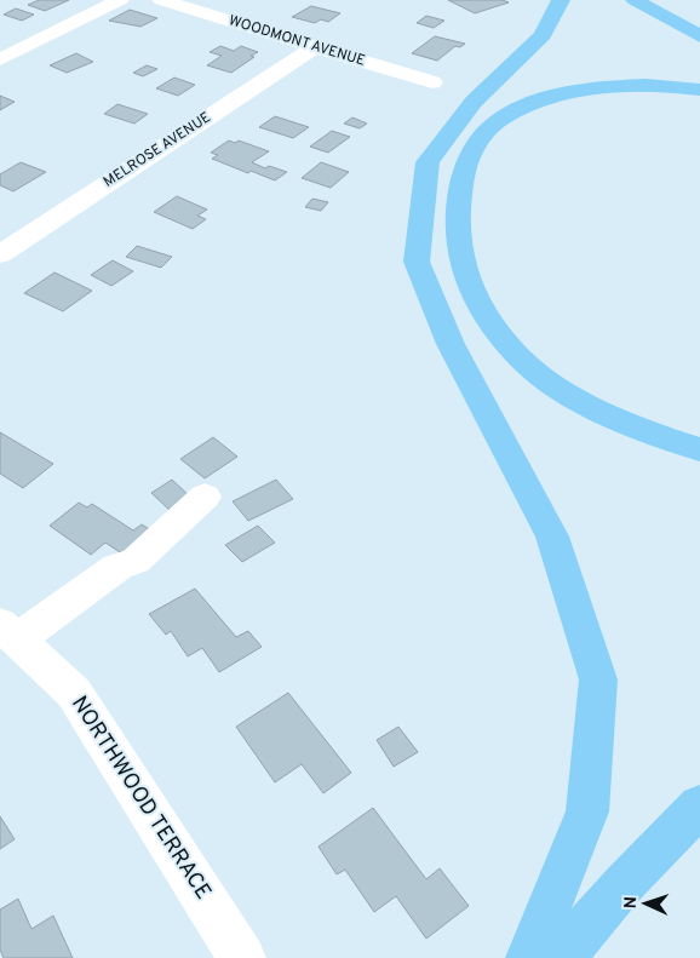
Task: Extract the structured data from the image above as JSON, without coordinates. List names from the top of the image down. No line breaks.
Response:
{"streets":{"street":["WOODMONT AVENUE","MELROSE AVENUE","NORTHWOOD TERRACE"]},"crossings":[["WOODMONT AVENUE","MELROSE AVENUE"]],"north":"left"}
